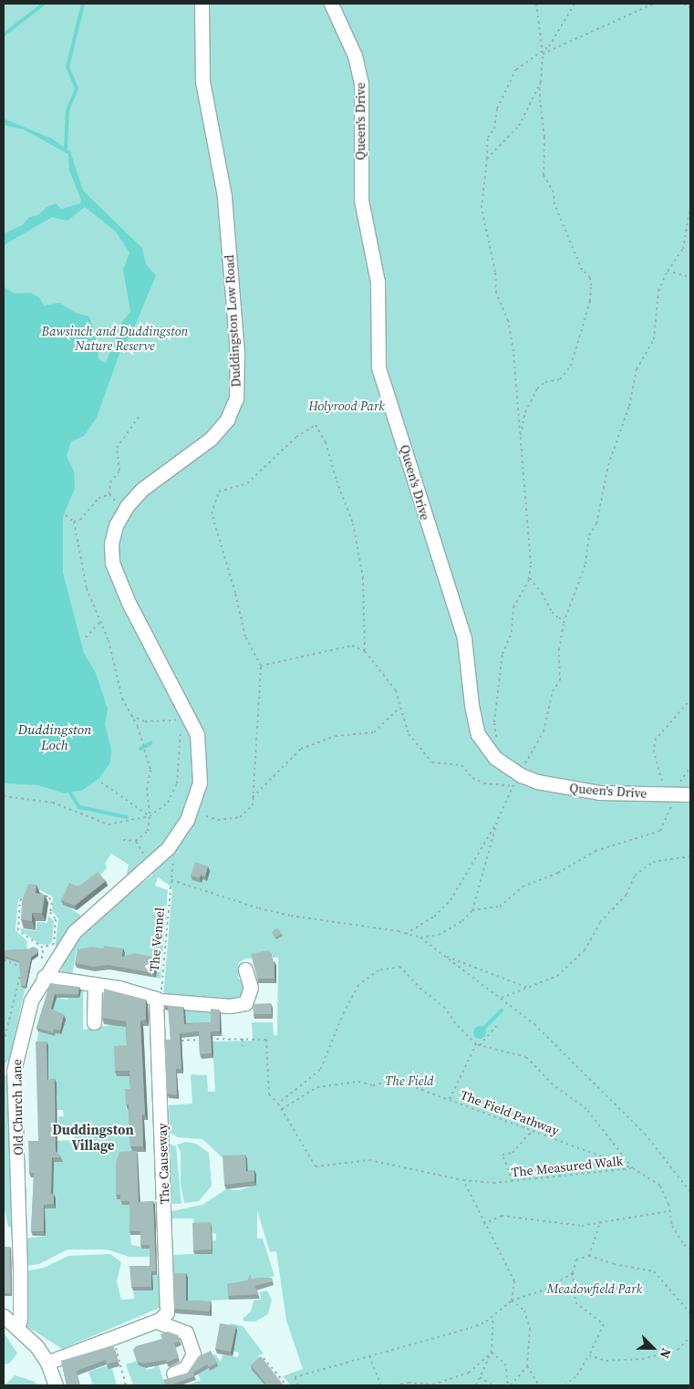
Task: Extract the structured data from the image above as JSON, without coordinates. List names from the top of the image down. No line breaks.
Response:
{"streets":{"street":["Queen's Drive","Duddingston Low Road","Old Church Lane","The Causeway"],"path":["The Vennel","The Field Pathway","The Measured Walk"]},"crossings":[["Duddingston Low Road","Old Church Lane"],["The Vennel","The Causeway"],["The Field Pathway","The Measured Walk"],["The Causeway","The Measured Walk"]],"districts":["Duddingston Village"],"water":["Duddingston Loch"],"parks":["Bawsinch and Duddingston Nature Reserve","Holyrood Park","The Field","Meadowfield Park"],"north":"bottom right"}
